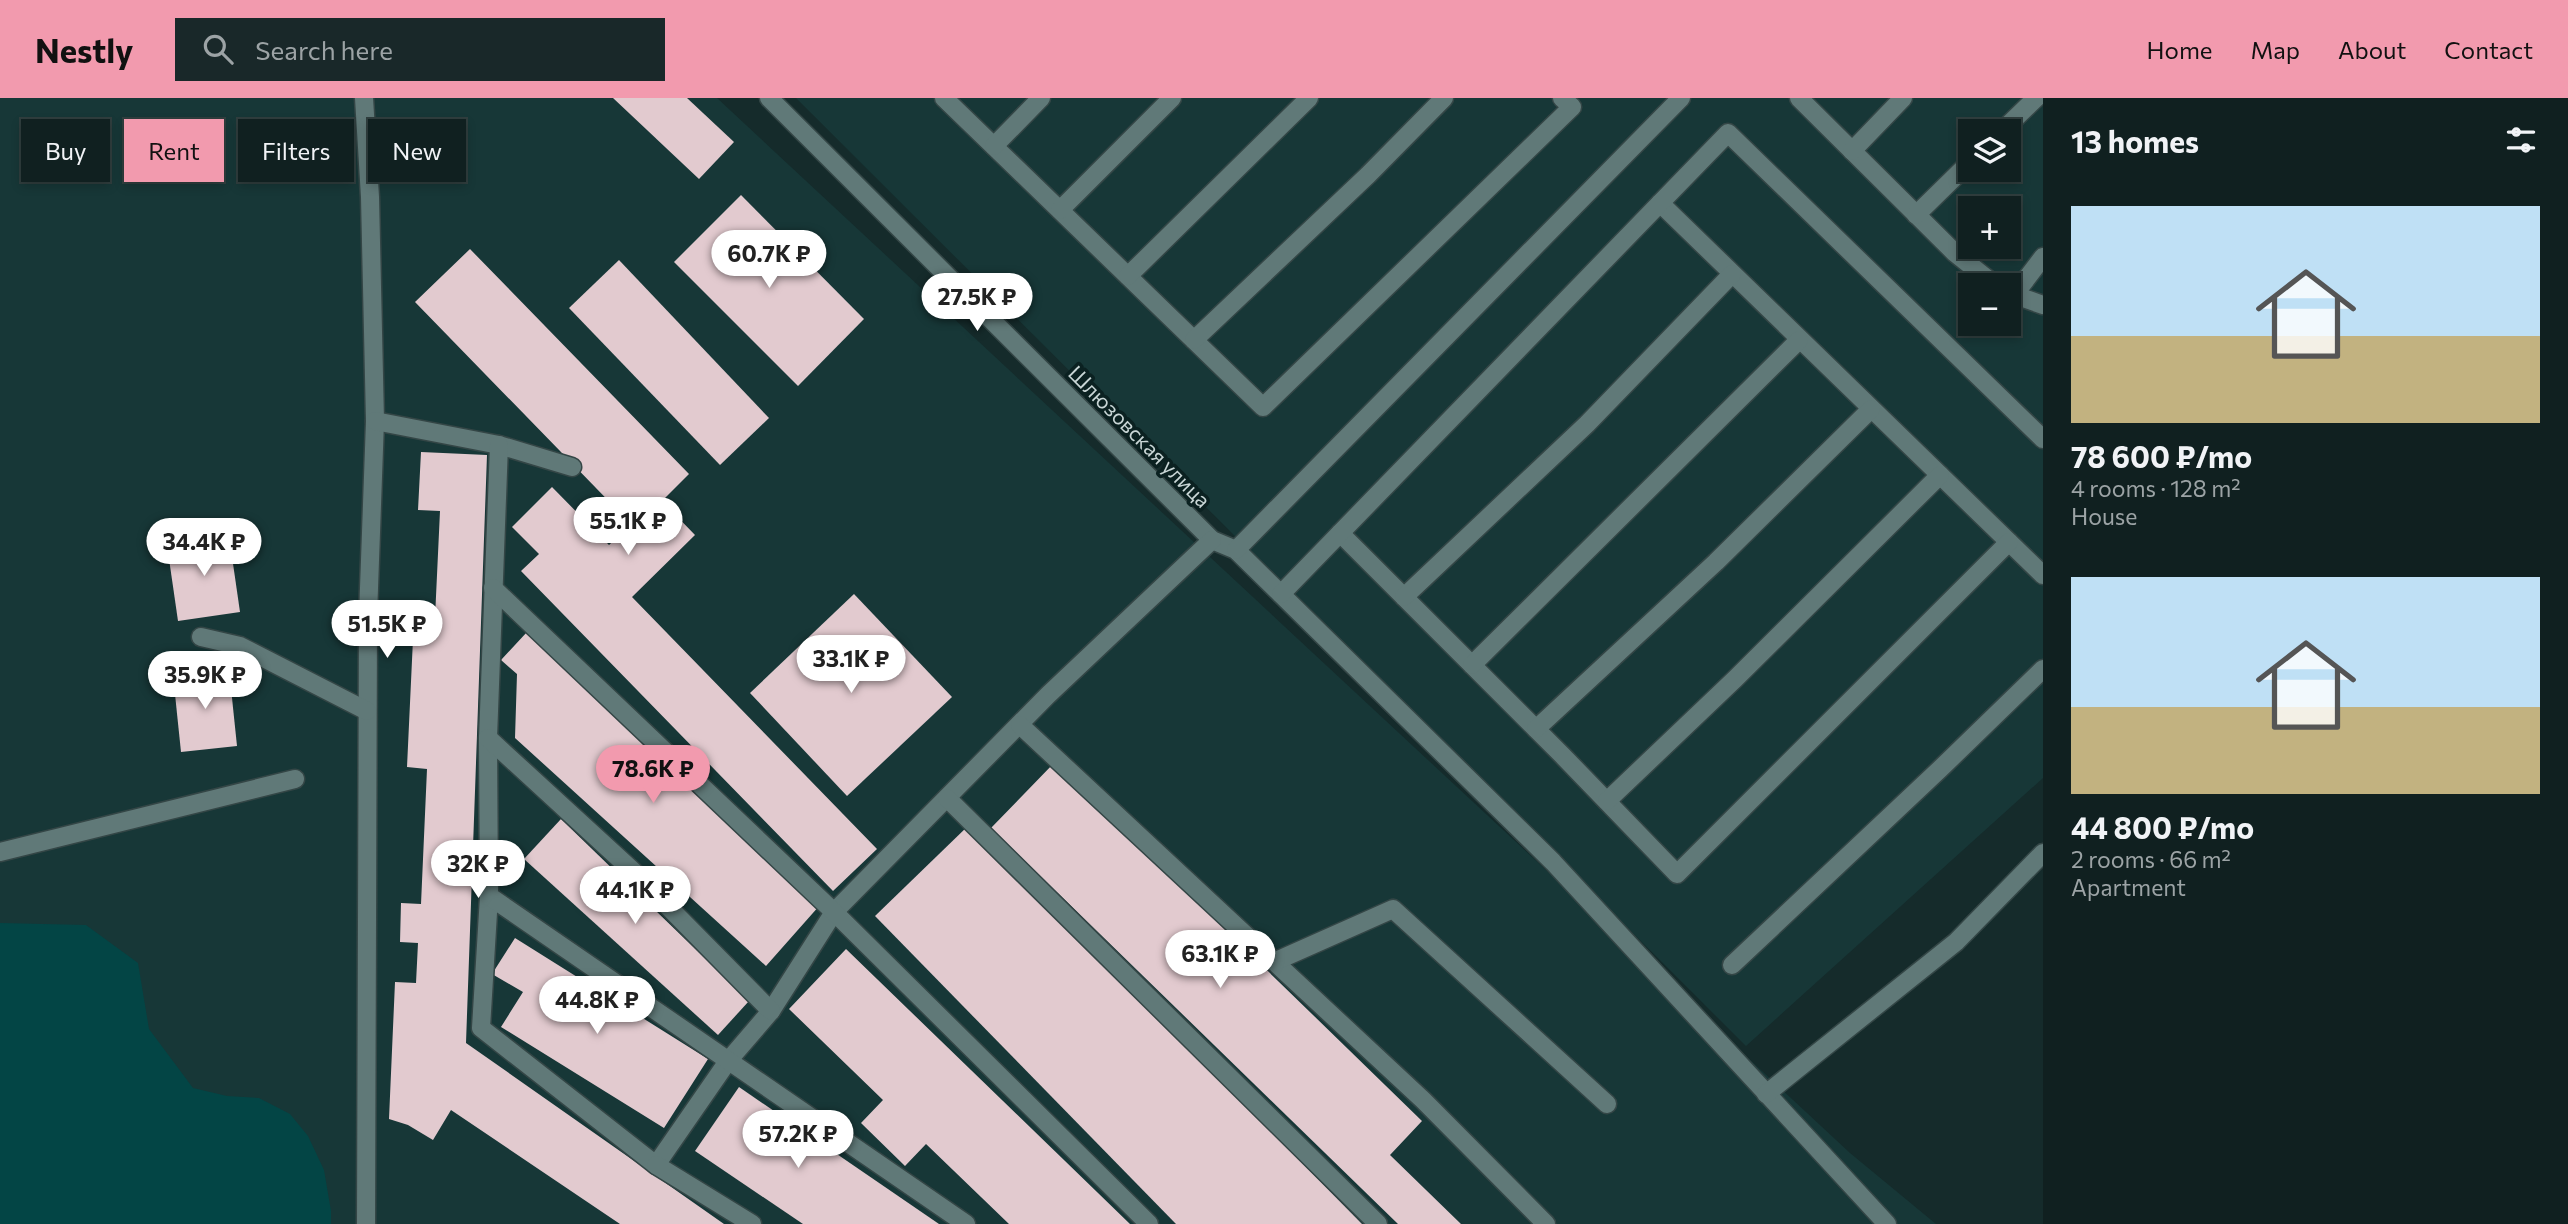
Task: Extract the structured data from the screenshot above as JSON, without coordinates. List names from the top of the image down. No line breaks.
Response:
{"streets":{"street":["Шлюзовская улица"]},"page":{"header":"Nestly","search":"Search here","nav":["Home","Map","About","Contact"],"heading":"13 homes","map_buttons":["+","−"],"chip":["Buy","Rent","Filters","New"],"list":[{"name":"78 600 ₽/mo","note":"4 rooms · 128 m² · House"},{"name":"44 800 ₽/mo","note":"2 rooms · 66 m² · Apartment"}],"price":["60.7K ₽","27.5K ₽","55.1K ₽","34.4K ₽","51.5K ₽","33.1K ₽","35.9K ₽","78.6K ₽","32K ₽","44.1K ₽","63.1K ₽","44.8K ₽","57.2K ₽"]}}
